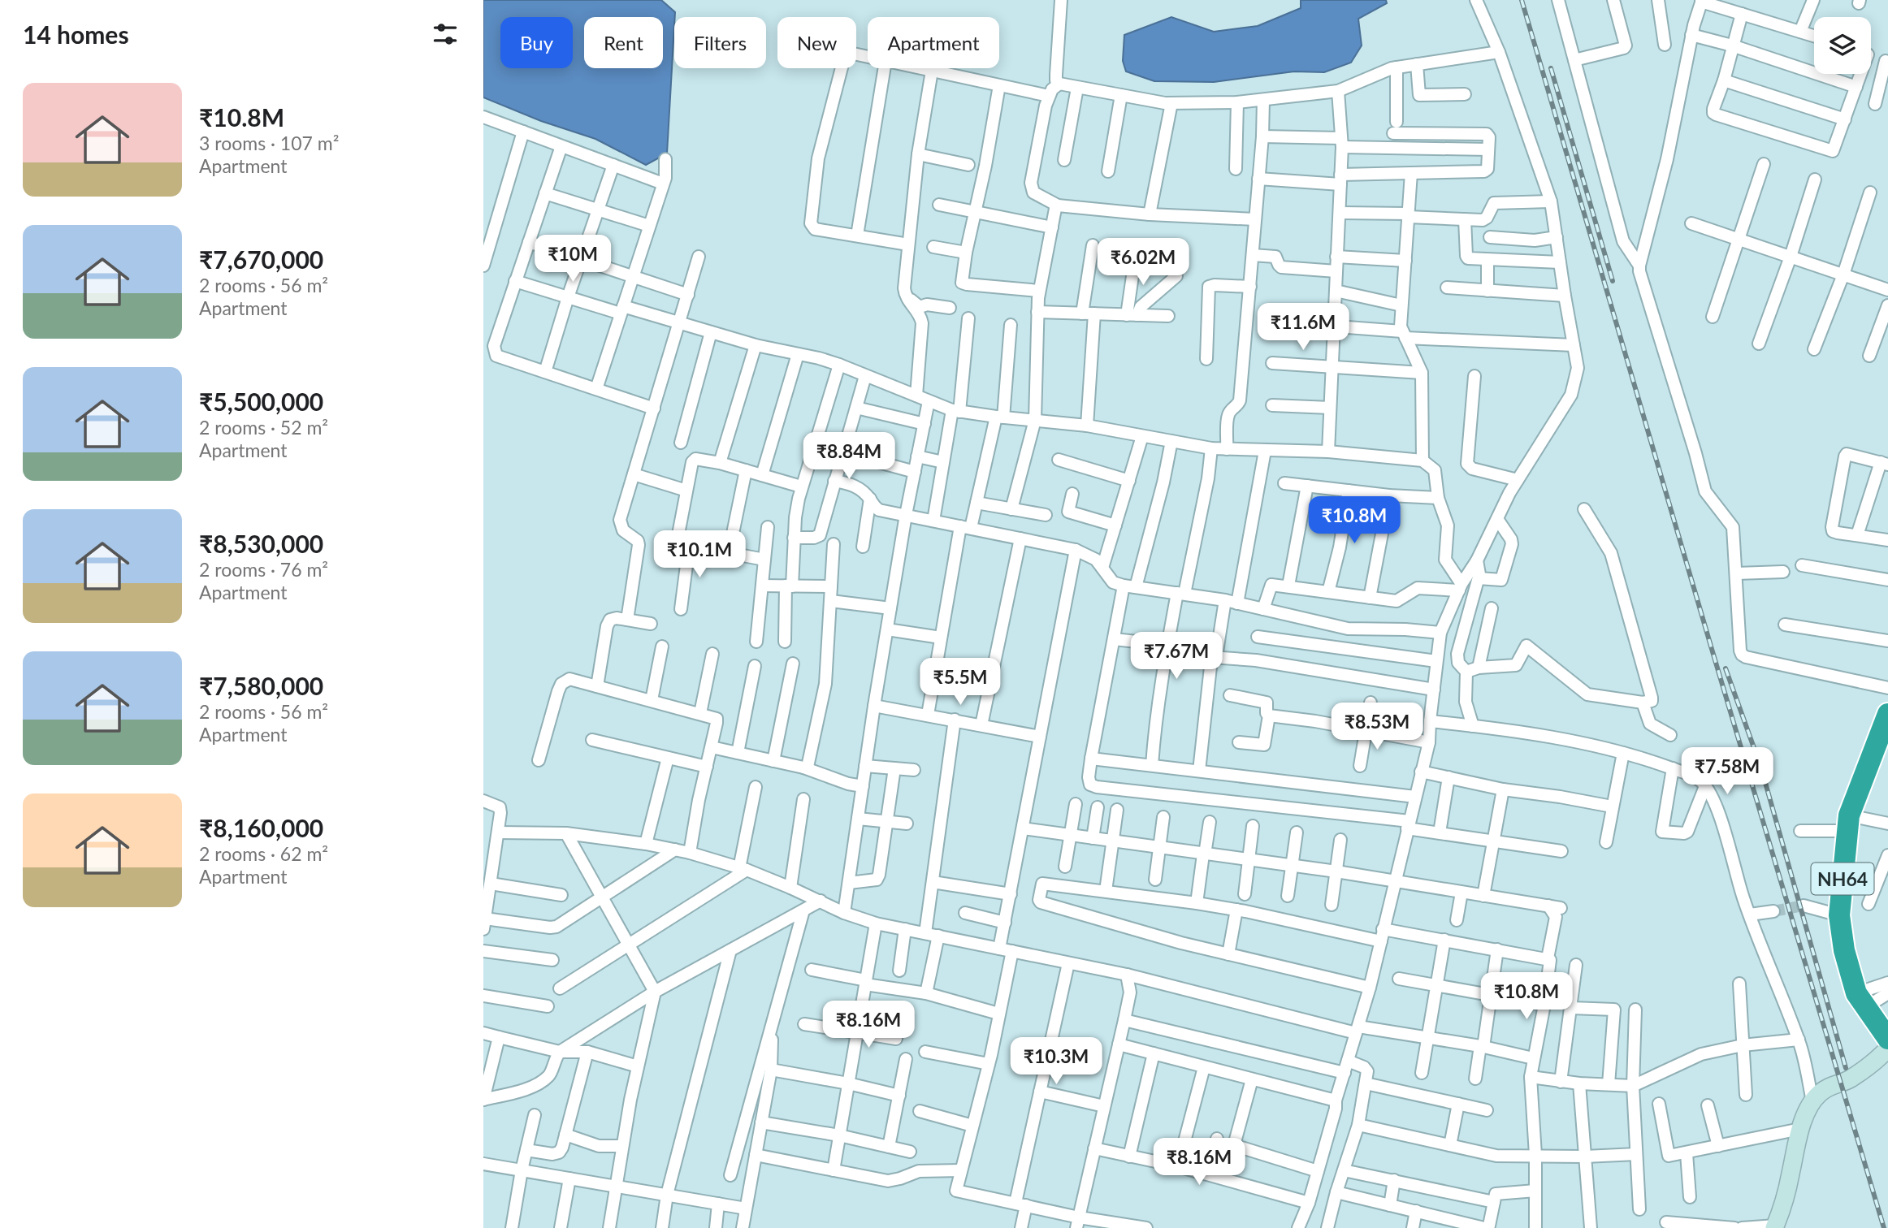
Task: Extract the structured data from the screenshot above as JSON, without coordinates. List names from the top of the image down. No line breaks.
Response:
{"streets":{"highway":["NH64"]},"page":{"heading":"14 homes","chip":["Buy","Rent","Filters","New","Apartment"],"list":[{"name":"₹10.8M","note":"3 rooms · 107 m² · Apartment"},{"name":"₹7,670,000","note":"2 rooms · 56 m² · Apartment"},{"name":"₹5,500,000","note":"2 rooms · 52 m² · Apartment"},{"name":"₹8,530,000","note":"2 rooms · 76 m² · Apartment"},{"name":"₹7,580,000","note":"2 rooms · 56 m² · Apartment"},{"name":"₹8,160,000","note":"2 rooms · 62 m² · Apartment"}],"price":["₹10M","₹6.02M","₹11.6M","₹8.84M","₹10.8M","₹10.1M","₹7.67M","₹5.5M","₹8.53M","₹7.58M","₹10.8M","₹8.16M","₹10.3M","₹8.16M"]}}
